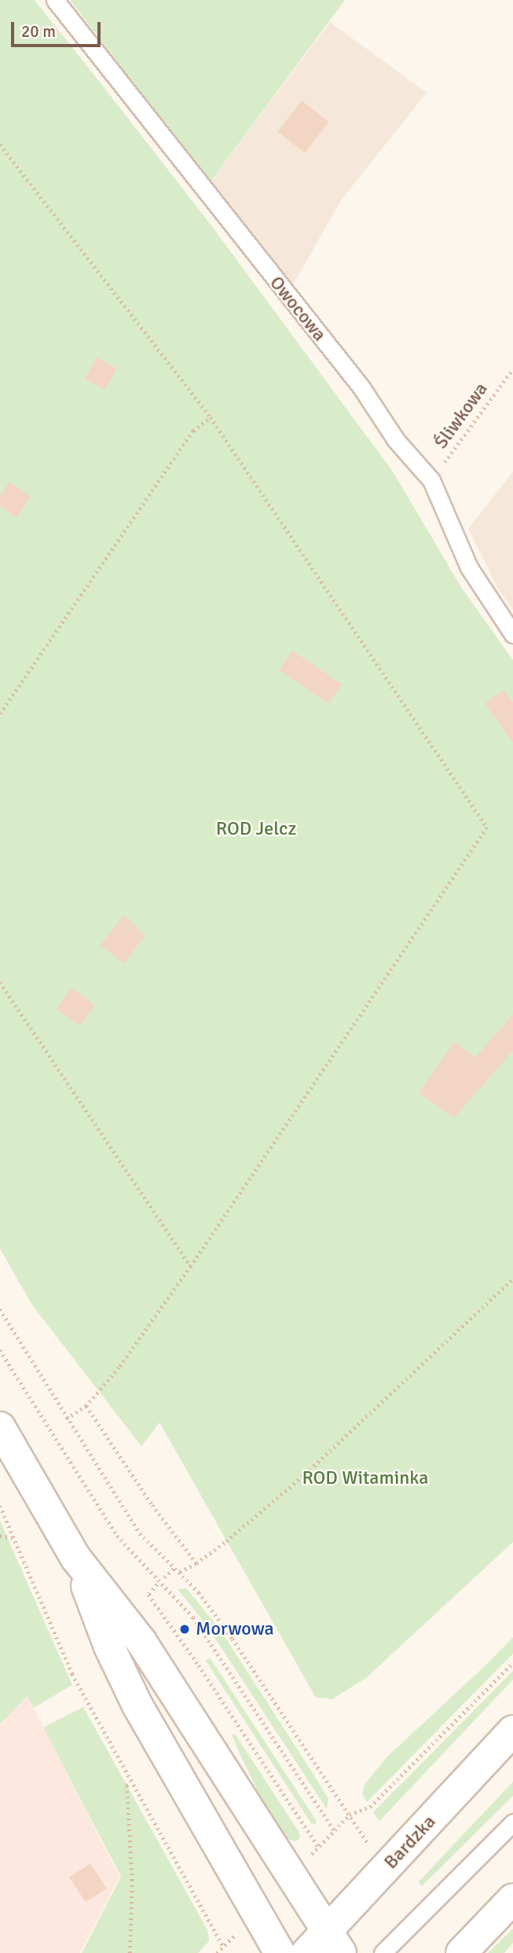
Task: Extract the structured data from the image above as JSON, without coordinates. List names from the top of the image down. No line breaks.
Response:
{"streets":{"street":["Bardzka"],"lane":["Owocowa"],"path":["Śliwkowa"]},"crossings":[["Owocowa","Śliwkowa"]],"parks":["ROD Jelcz","ROD Witaminka"],"places":["Morwowa"],"scale_bar":"20 m"}
